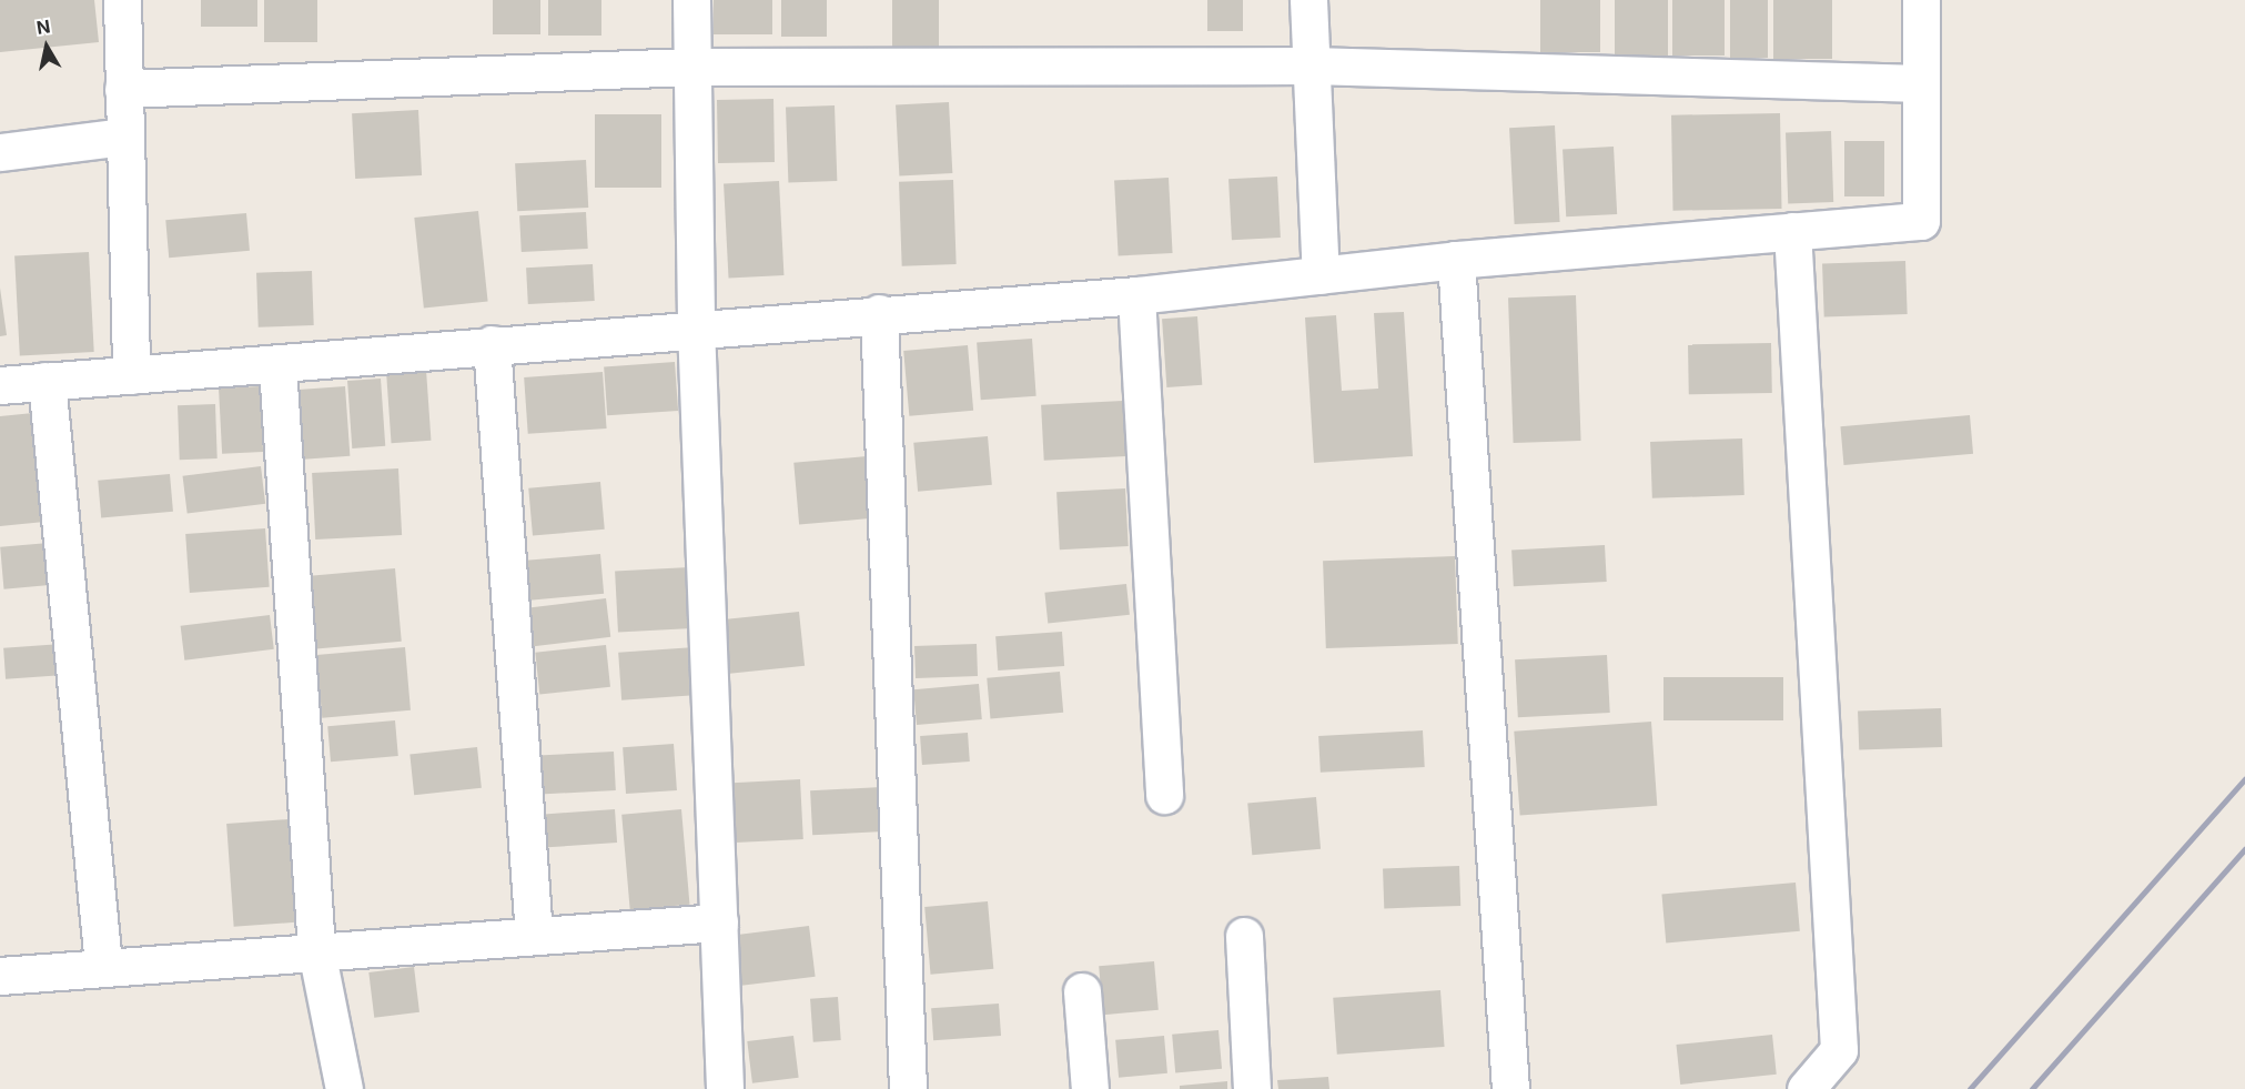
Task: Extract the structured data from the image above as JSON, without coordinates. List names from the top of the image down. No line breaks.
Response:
{"north":"top"}
